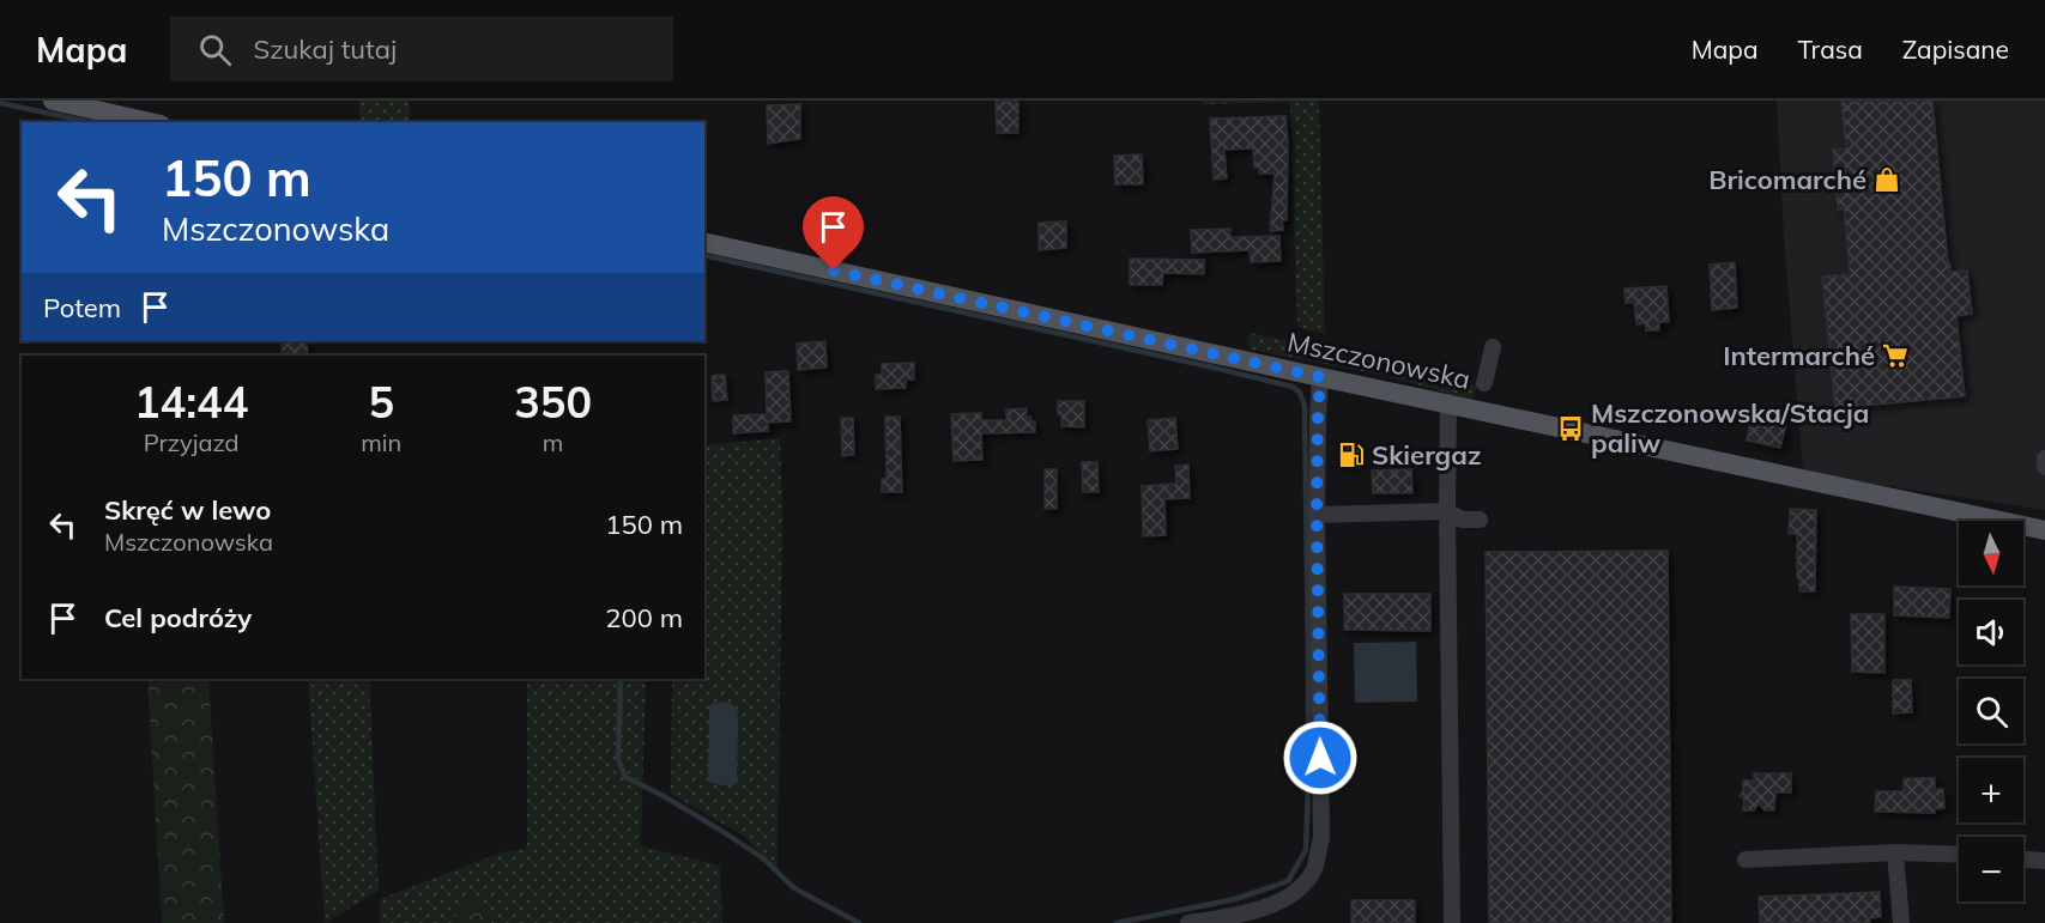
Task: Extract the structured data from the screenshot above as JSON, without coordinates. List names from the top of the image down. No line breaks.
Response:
{"streets":{"main road":["Mszczonowska"]},"places":{"shop":["Bricomarché"],"supermarket":["Intermarché"],"bus stop":["Mszczonowska/Stacja paliw"],"fuel station":["Skiergaz"]},"north":"bottom","page":{"header":"Mapa","search":"Szukaj tutaj","nav":["Mapa","Trasa","Zapisane"],"turn":["150 m","Mszczonowska"],"then":"Potem","eta":["14:44","Przyjazd","5","min","350","m"],"list":[{"name":"Skręć w lewo","note":"Mszczonowska","value":"150 m"},{"name":"Cel podróży","value":"200 m"}],"map_buttons":["+","−"]}}
